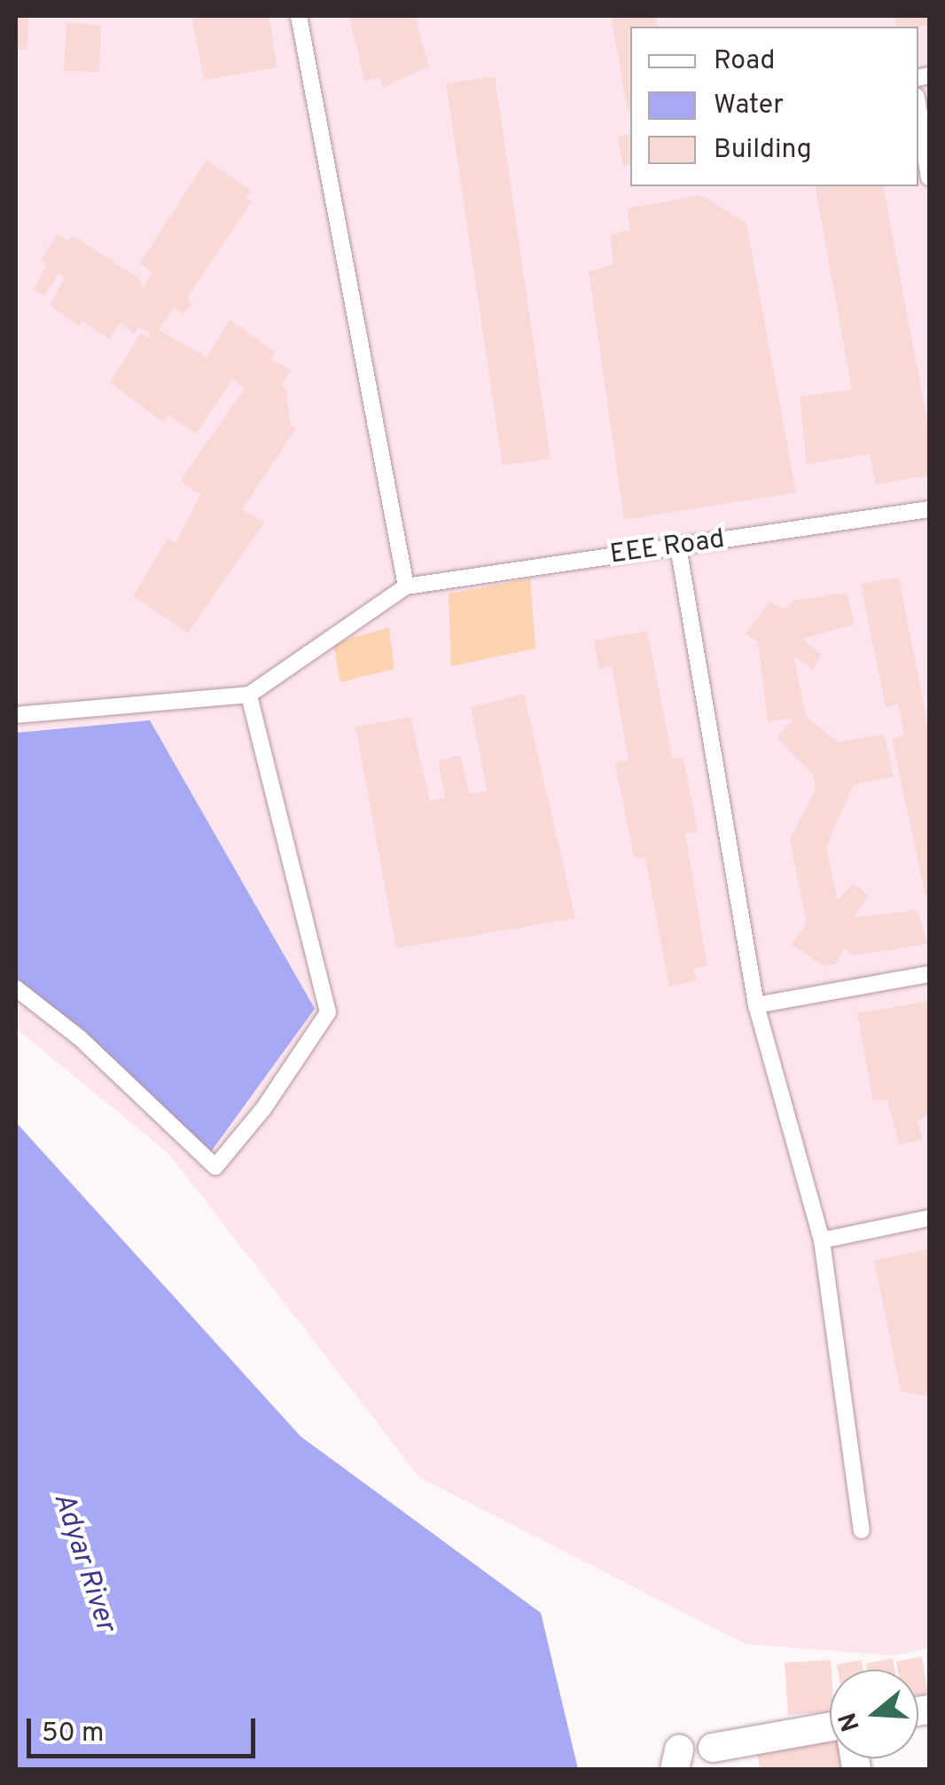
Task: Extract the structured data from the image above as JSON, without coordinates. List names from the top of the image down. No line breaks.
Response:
{"streets":{"lane":["EEE Road"]},"water":["Adyar River"],"legend":["Road","Water","Building"],"scale_bar":"50 m","north":"left"}
